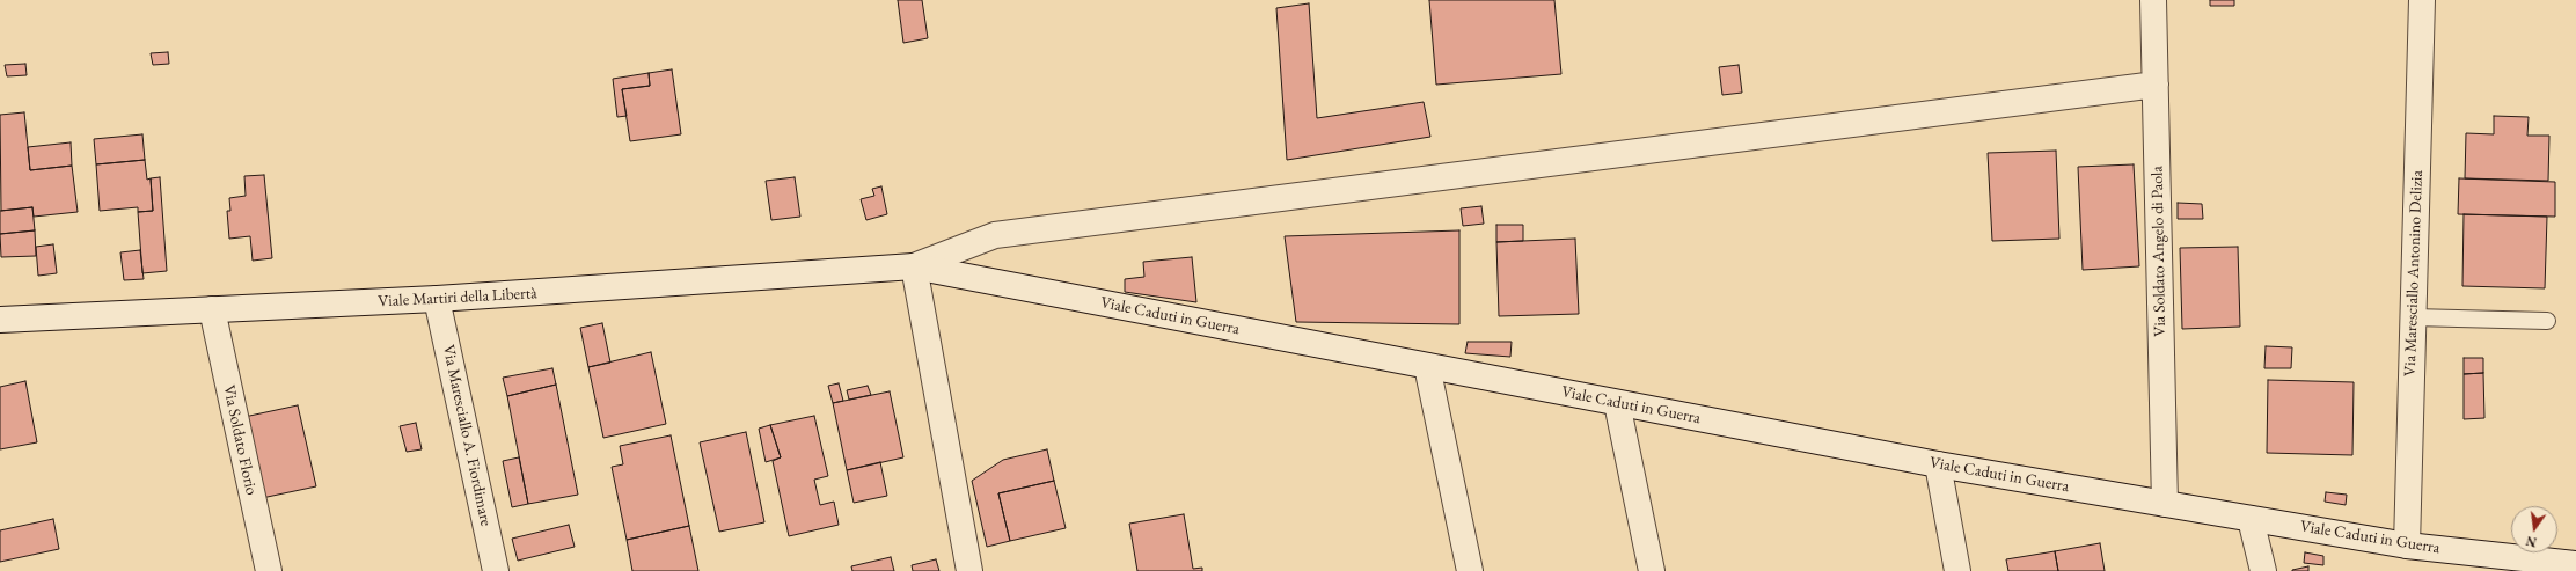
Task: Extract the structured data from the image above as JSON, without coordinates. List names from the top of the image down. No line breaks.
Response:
{"streets":{"street":["Via Soldato Angelo di Paola","Via Maresciallo Antonino Delizia","Viale Martiri della Libertà","Viale Caduti in Guerra","Via Maresciallo A. Fiordimare","Via Soldato Florio"]},"crossings":[["Via Soldato Angelo di Paola","Viale Caduti in Guerra"],["Via Maresciallo Antonino Delizia","Viale Caduti in Guerra"],["Viale Martiri della Libertà","Viale Caduti in Guerra"],["Viale Martiri della Libertà","Via Maresciallo A. Fiordimare"],["Viale Martiri della Libertà","Via Soldato Florio"]],"north":"bottom"}
